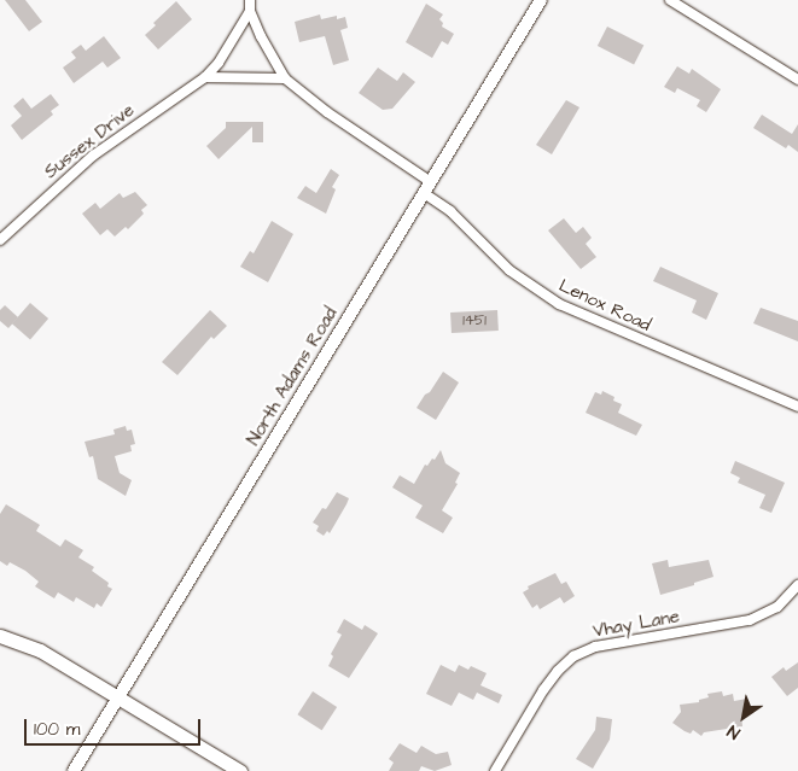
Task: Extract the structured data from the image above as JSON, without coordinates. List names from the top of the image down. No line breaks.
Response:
{"streets":{"street":["Sussex Drive","Lenox Road","North Adams Road","Vhay Lane"]},"crossings":[["Lenox Road","North Adams Road"]],"house_numbers":["1451"],"scale_bar":"100 m","north":"bottom left"}
